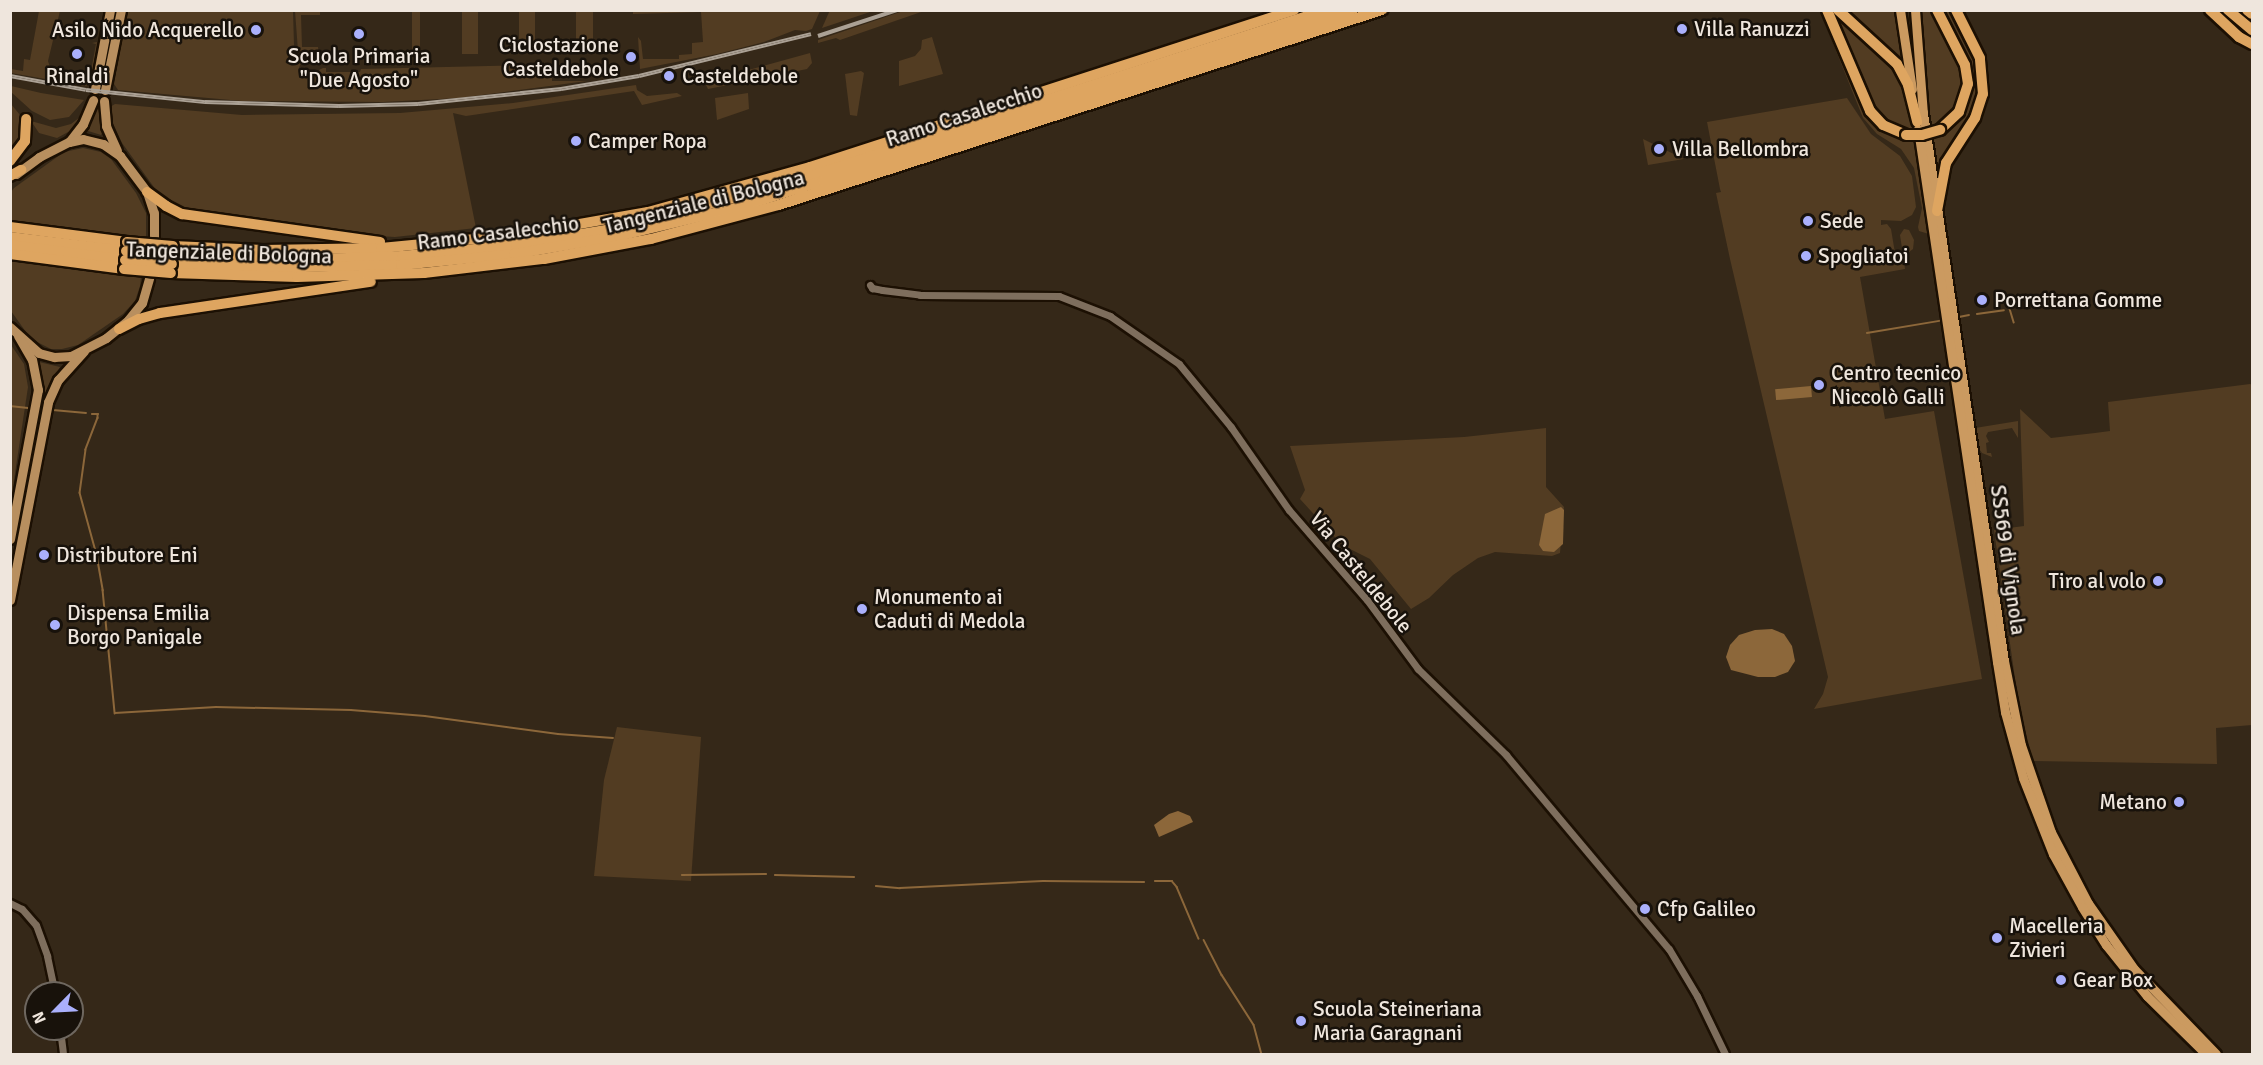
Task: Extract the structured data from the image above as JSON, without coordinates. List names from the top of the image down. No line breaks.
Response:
{"streets":{"highway":["Ramo Casalecchio","Tangenziale di Bologna","SS569 di Vignola"],"street":["Via Casteldebole"]},"crossings":[["Ramo Casalecchio","Tangenziale di Bologna"]],"places":["Villa Ranuzzi","Asilo Nido Acquerello","Scuola Primaria \"Due Agosto\"","Rinaldi","Ciclostazione Casteldebole","Casteldebole","Camper Ropa","Villa Bellombra","Sede","Spogliatoi","Porrettana Gomme","Centro tecnico Niccolò Galli","Distributore Eni","Tiro al volo","Monumento ai Caduti di Medola","Dispensa Emilia Borgo Panigale","Metano","Cfp Galileo","Macelleria Zivieri","Gear Box","Scuola Steineriana Maria Garagnani"],"north":"bottom left"}
